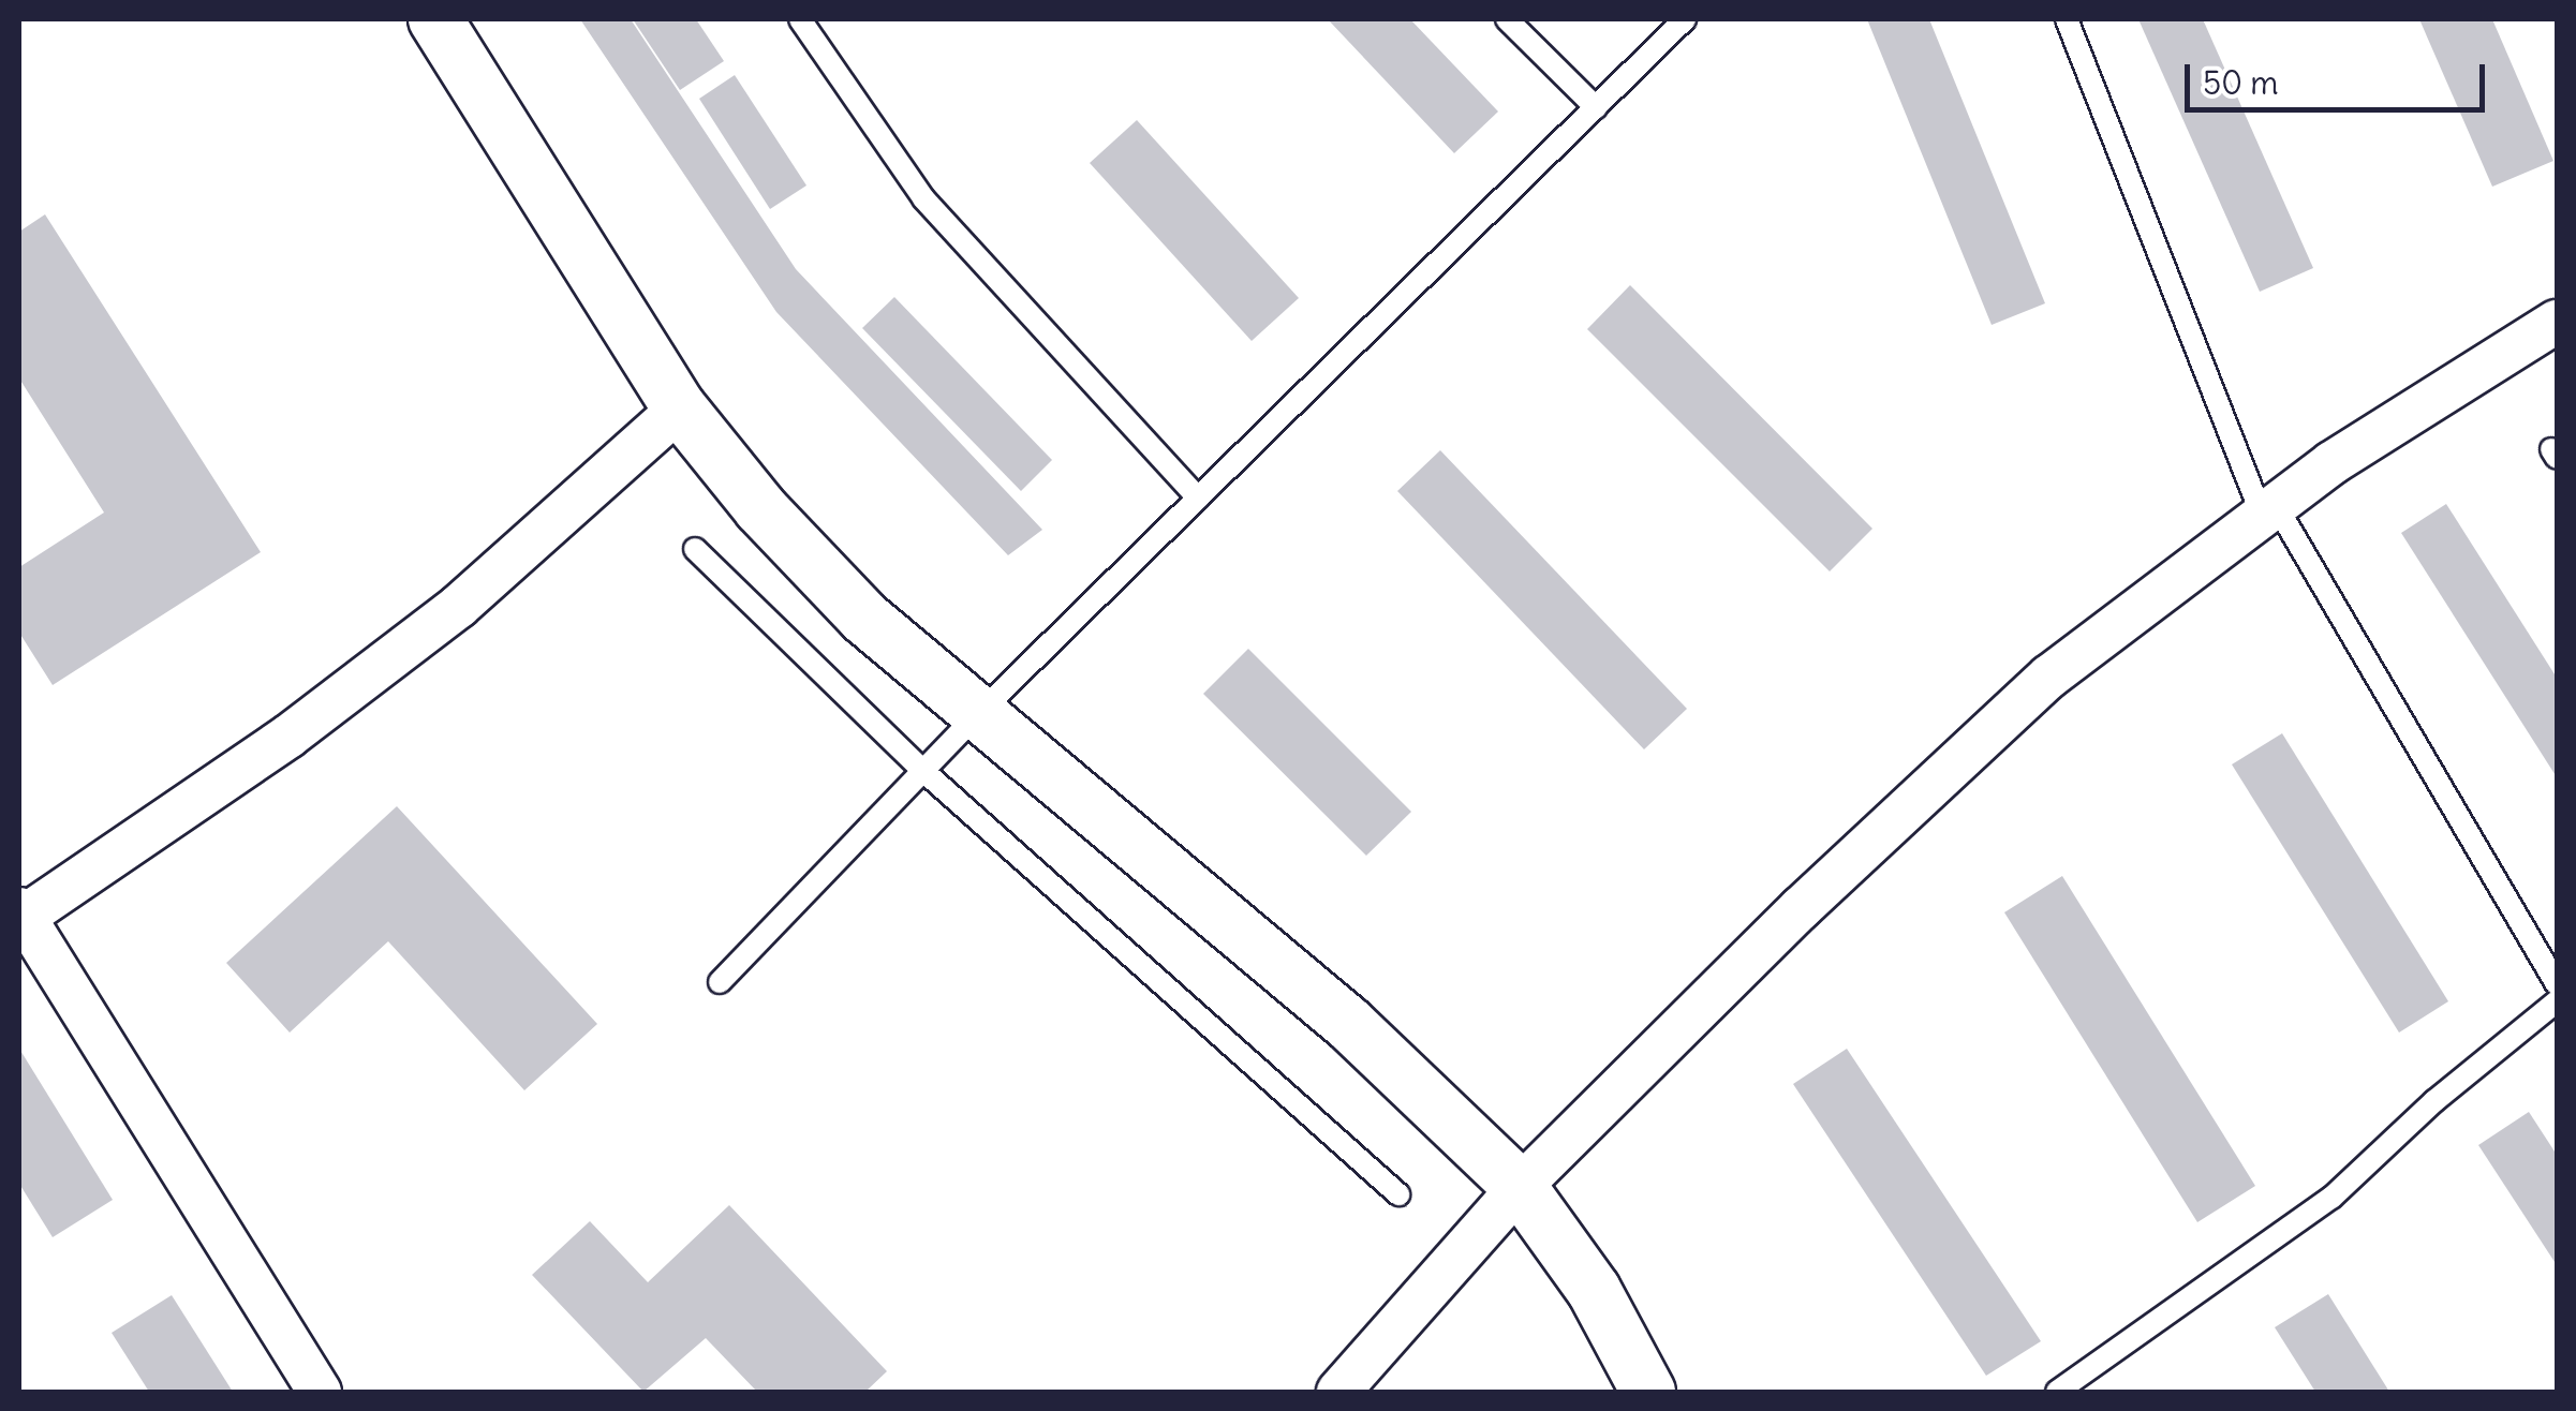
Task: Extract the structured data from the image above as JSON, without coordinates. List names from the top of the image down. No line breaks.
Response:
{"scale_bar":"50 m"}
